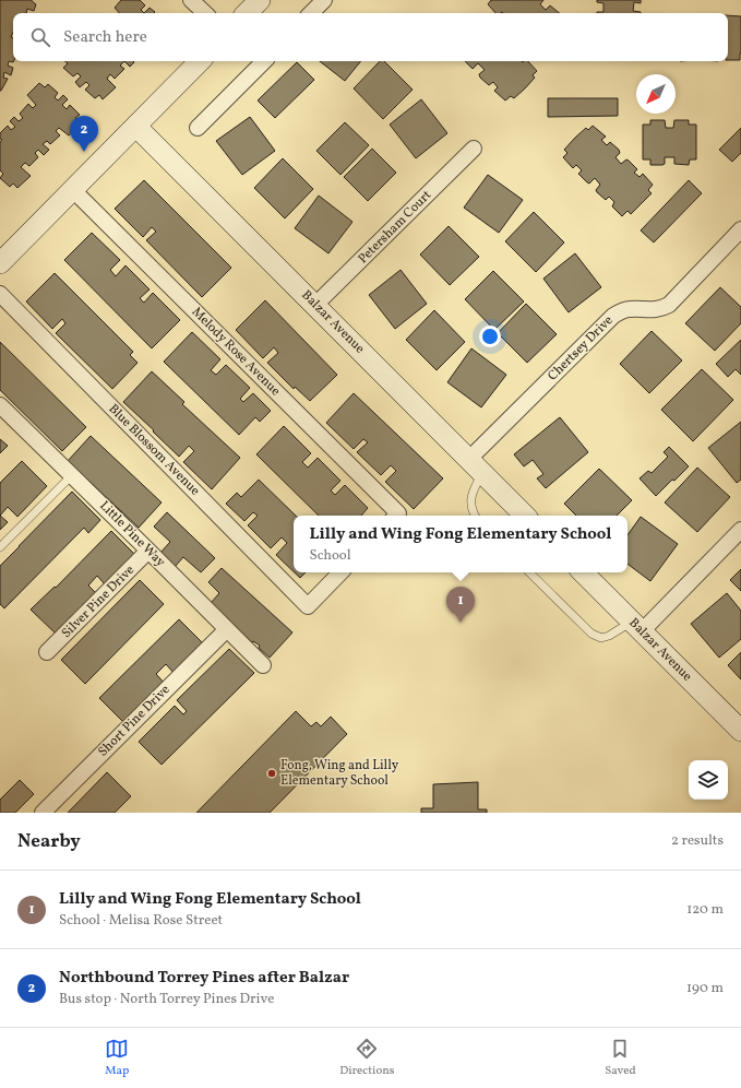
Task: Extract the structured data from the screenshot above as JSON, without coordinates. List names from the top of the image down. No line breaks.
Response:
{"streets":{"street":["Petersham Court","Balzar Avenue","Chertsey Drive","Melody Rose Avenue","Blue Blossom Avenue","Little Pine Way","Silver Pine Drive","Short Pine Drive"]},"crossings":[["Petersham Court","Balzar Avenue"],["Balzar Avenue","Chertsey Drive"],["Little Pine Way","Silver Pine Drive"],["Little Pine Way","Short Pine Drive"]],"places":["Fong, Wing and Lilly Elementary School"],"north":"bottom left","page":{"search":"Search here","pins":["2","1"],"popup":["Lilly and Wing Fong Elementary School","School"],"heading":["Nearby","2 results"],"list":[{"mark":"1","name":"Lilly and Wing Fong Elementary School","note":"School · Melisa Rose Street","value":"120 m"},{"mark":"2","name":"Northbound Torrey Pines after Balzar","note":"Bus stop · North Torrey Pines Drive","value":"190 m"}],"nav":["Map","Directions","Saved"]}}
